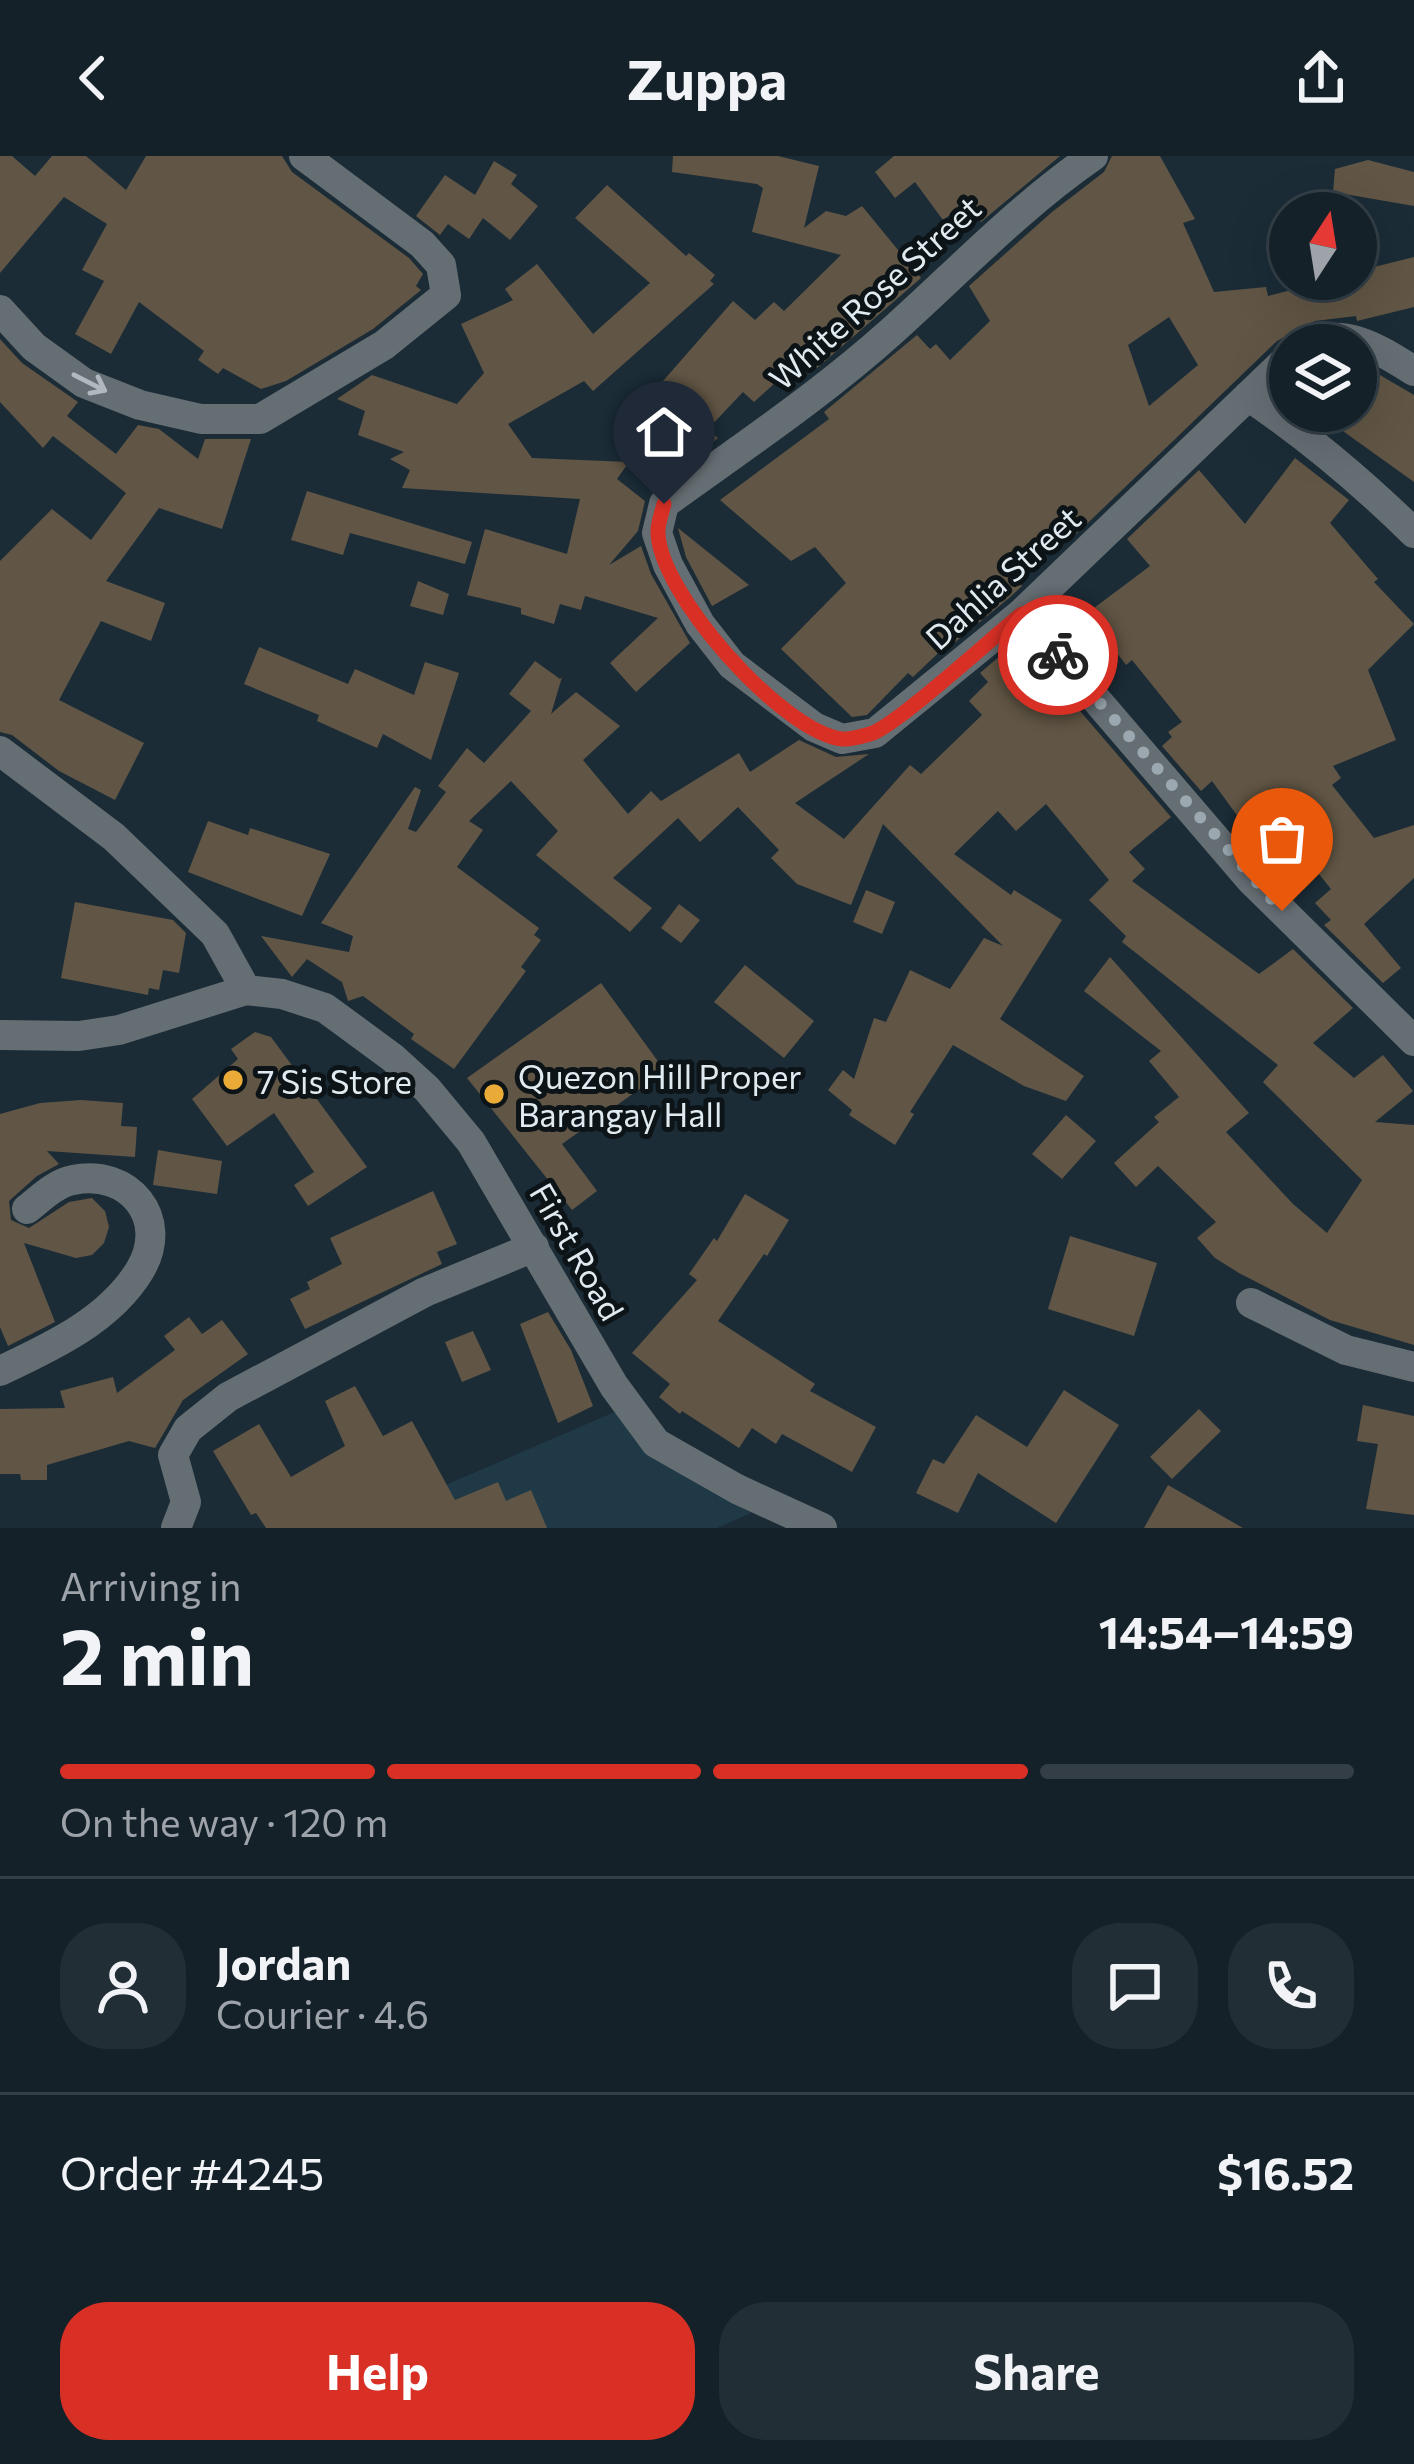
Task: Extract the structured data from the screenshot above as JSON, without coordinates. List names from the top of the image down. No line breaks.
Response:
{"streets":{"street":["White Rose Street","Dahlia Street","First Road"]},"crossings":[["White Rose Street","Dahlia Street"]],"places":["7 Sis Store","Quezon Hill Proper Barangay Hall"],"north":"top","page":{"header":"Zuppa","heading":["2 min","Arriving in","14:54–14:59"],"panel":["Jordan","Courier · 4.6","Order #4245","$16.52"],"bar":"On the way · 120 m","buttons":["Help","Share"]}}
